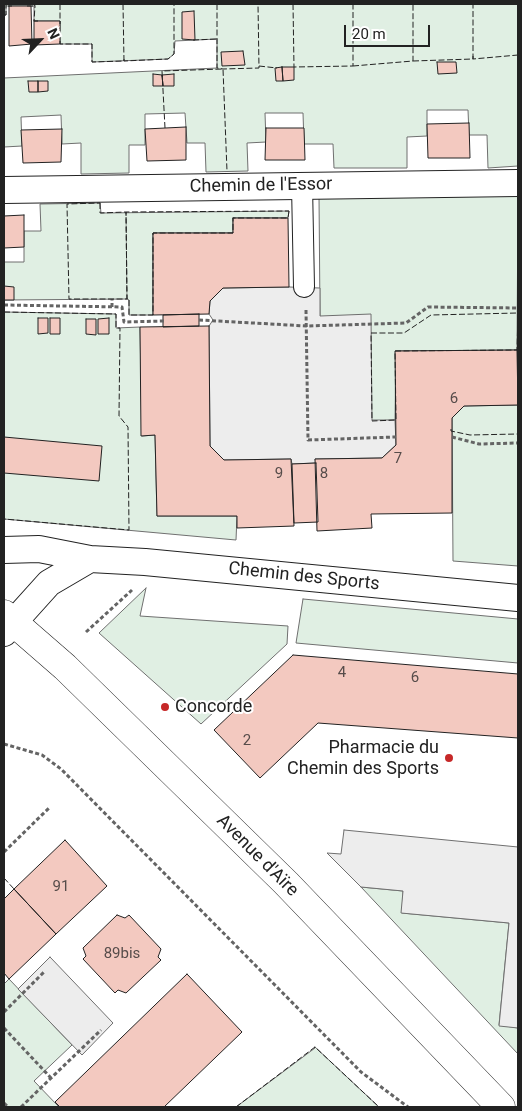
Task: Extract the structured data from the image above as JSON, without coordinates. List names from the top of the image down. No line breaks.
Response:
{"streets":{"main road":["Avenue d'Aïre"],"street":["Chemin de l'Essor","Chemin des Sports"]},"places":["Concorde","Pharmacie du Chemin des Sports"],"house_numbers":["6","7","9","8","4","6","2","91","89bis"],"scale_bar":"20 m","north":"top right"}
